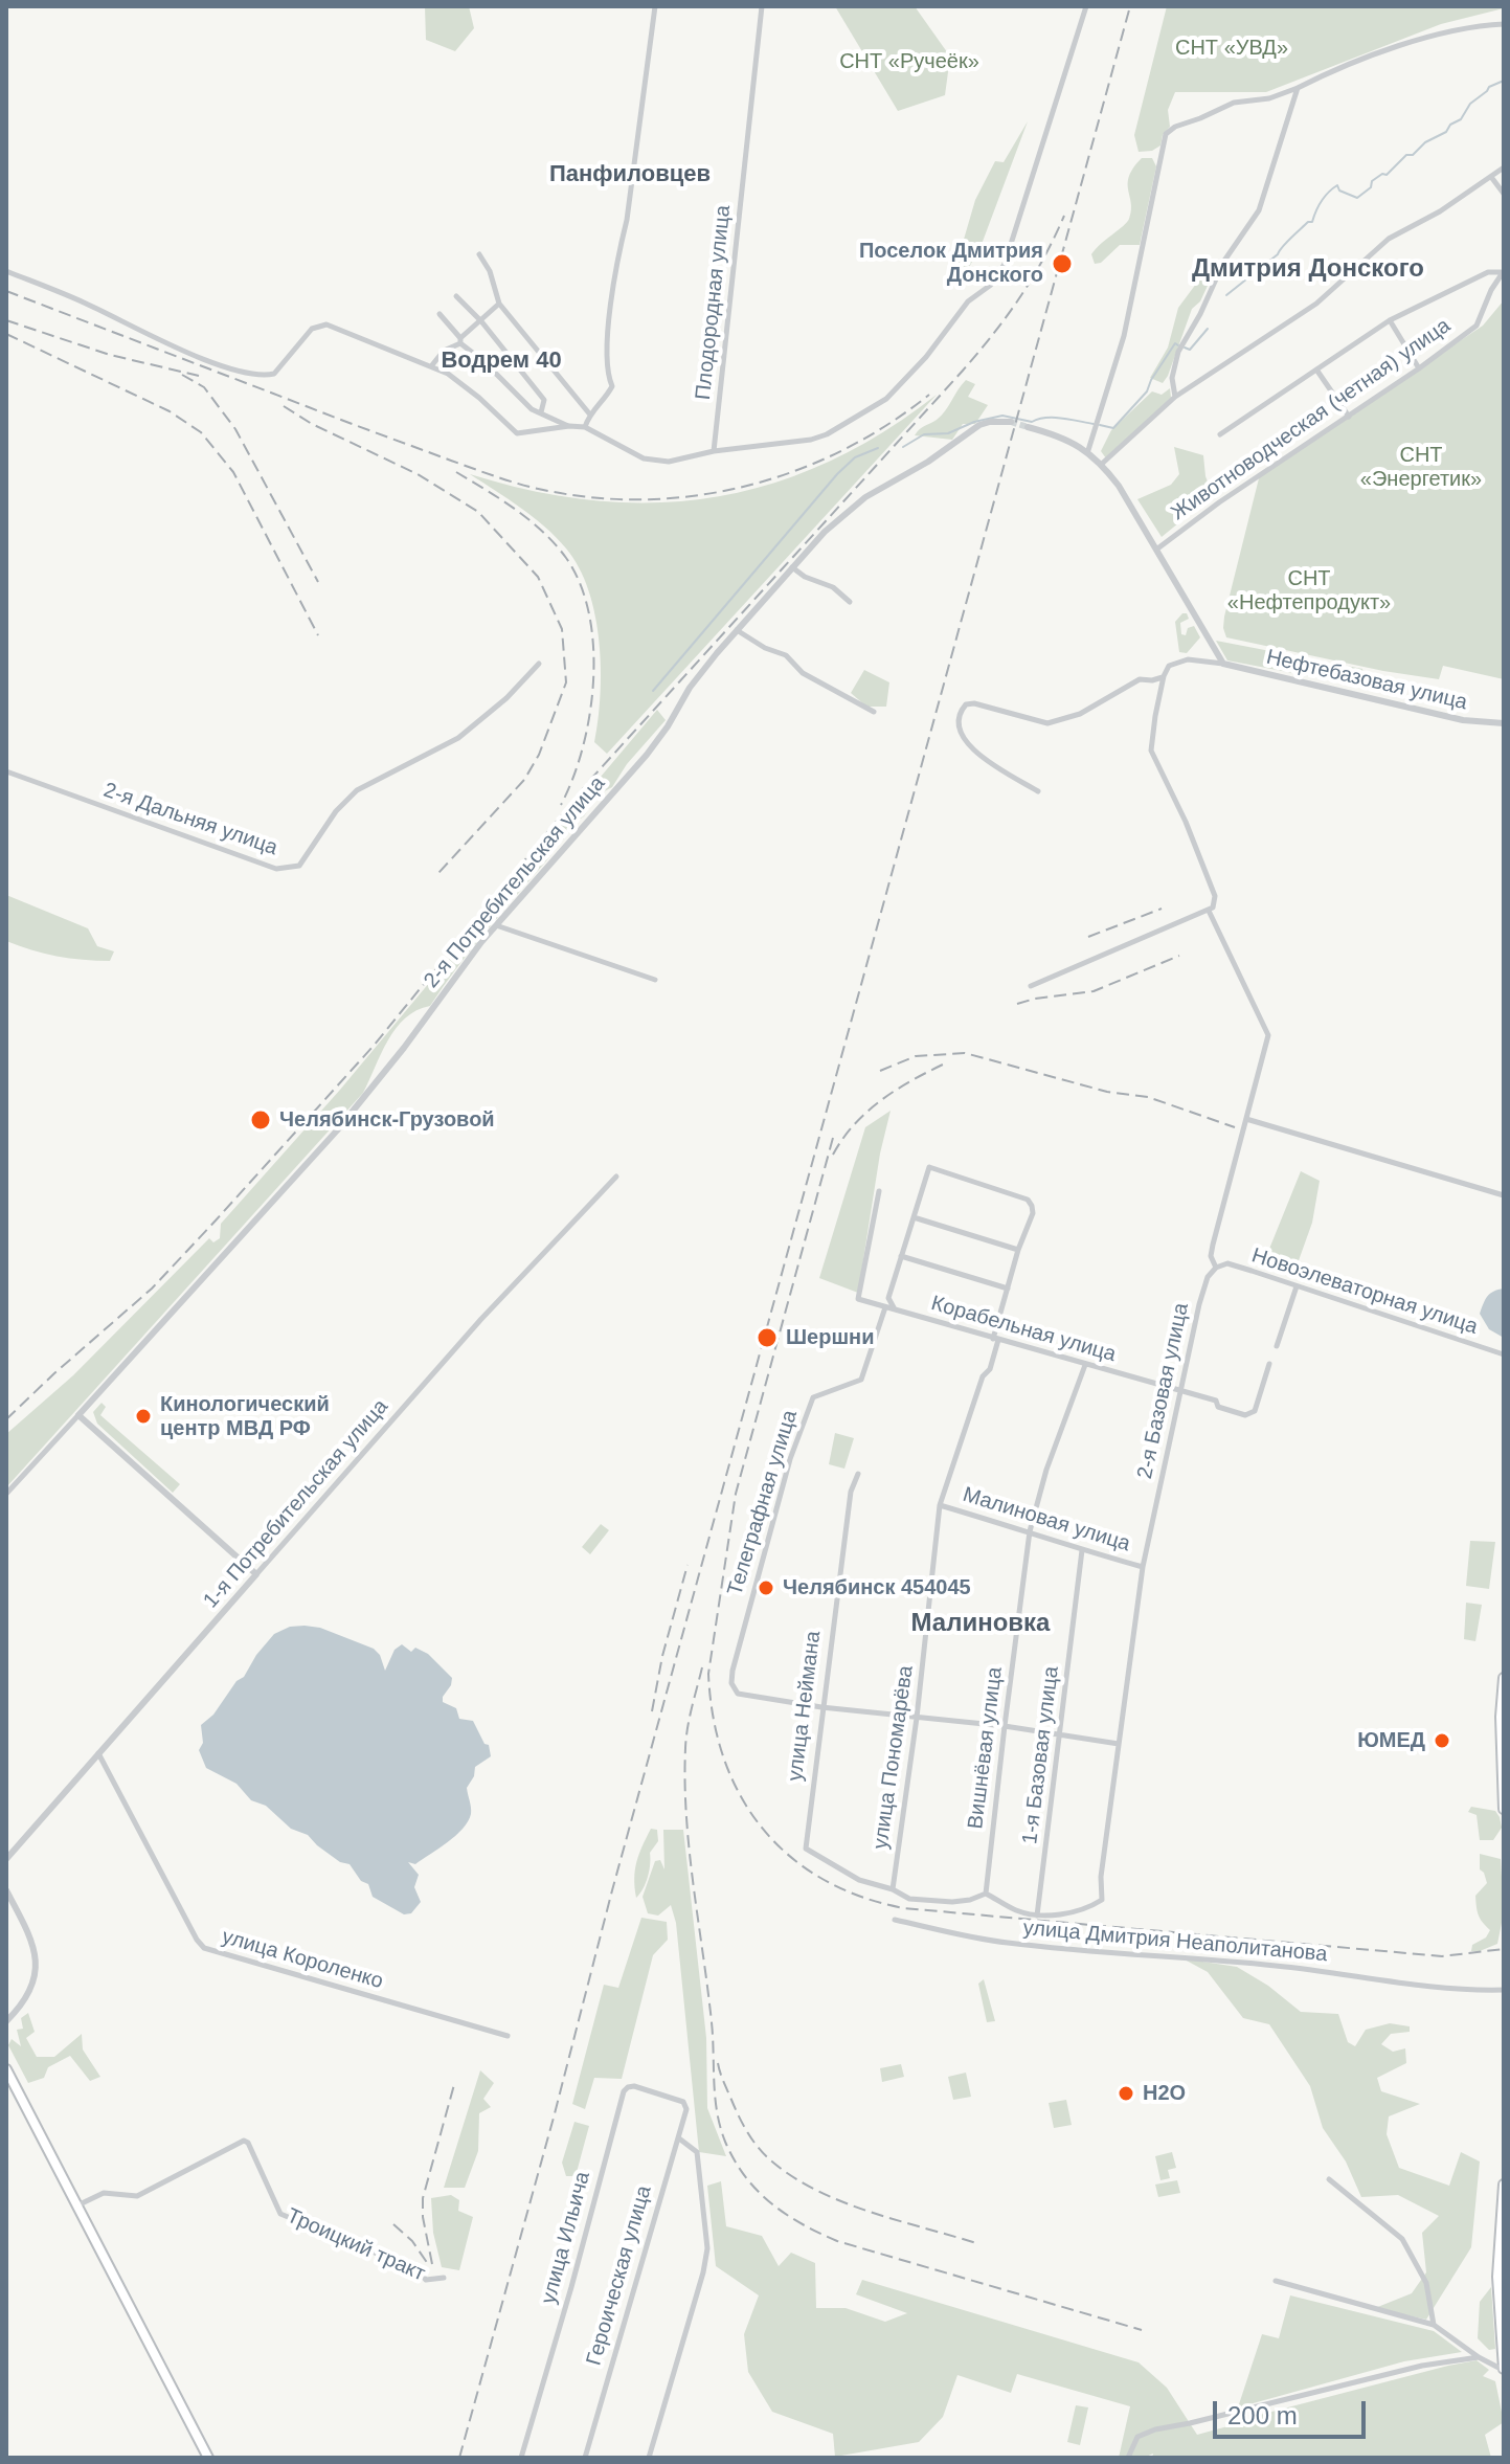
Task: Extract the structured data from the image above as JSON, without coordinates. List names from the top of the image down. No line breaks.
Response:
{"streets":{"street":["Плодородная улица","Животноводческая (четная) улица","Нефтебазовая улица","2-я Дальняя улица","2-я Потребительская улица","Новоэлеваторная улица","Корабельная улица","2-я Базовая улица","Телеграфная улица","1-я Потребительская улица","Малиновая улица","улица Неймана","Вишнёвая улица","1-я Базовая улица","улица Пономарёва","улица Дмитрия Неаполитанова","улица Короленко","улица Ильича","Троицкий тракт","Героическая улица"]},"crossings":[["Новоэлеваторная улица","2-я Базовая улица"],["Корабельная улица","2-я Базовая улица"],["Корабельная улица","Телеграфная улица"],["Корабельная улица","Вишнёвая улица"],["Корабельная улица","улица Пономарёва"],["2-я Базовая улица","Малиновая улица"],["2-я Базовая улица","1-я Базовая улица"],["Телеграфная улица","улица Неймана"],["1-я Потребительская улица","улица Короленко"],["Малиновая улица","Вишнёвая улица"],["Малиновая улица","1-я Базовая улица"],["Малиновая улица","улица Пономарёва"],["улица Неймана","улица Пономарёва"],["улица Ильича","Героическая улица"]],"districts":["Панфиловцев","Дмитрия Донского","Водрем 40","Малиновка"],"parks":["СНТ «УВД»","СНТ «Ручеёк»","СНТ «Энергетик»","СНТ «Нефтепродукт»"],"places":["Поселок Дмитрия Донского","Челябинск-Грузовой","Шершни","Кинологический центр МВД РФ","Челябинск 454045","ЮМЕД","H2O"],"scale_bar":"200 m"}
